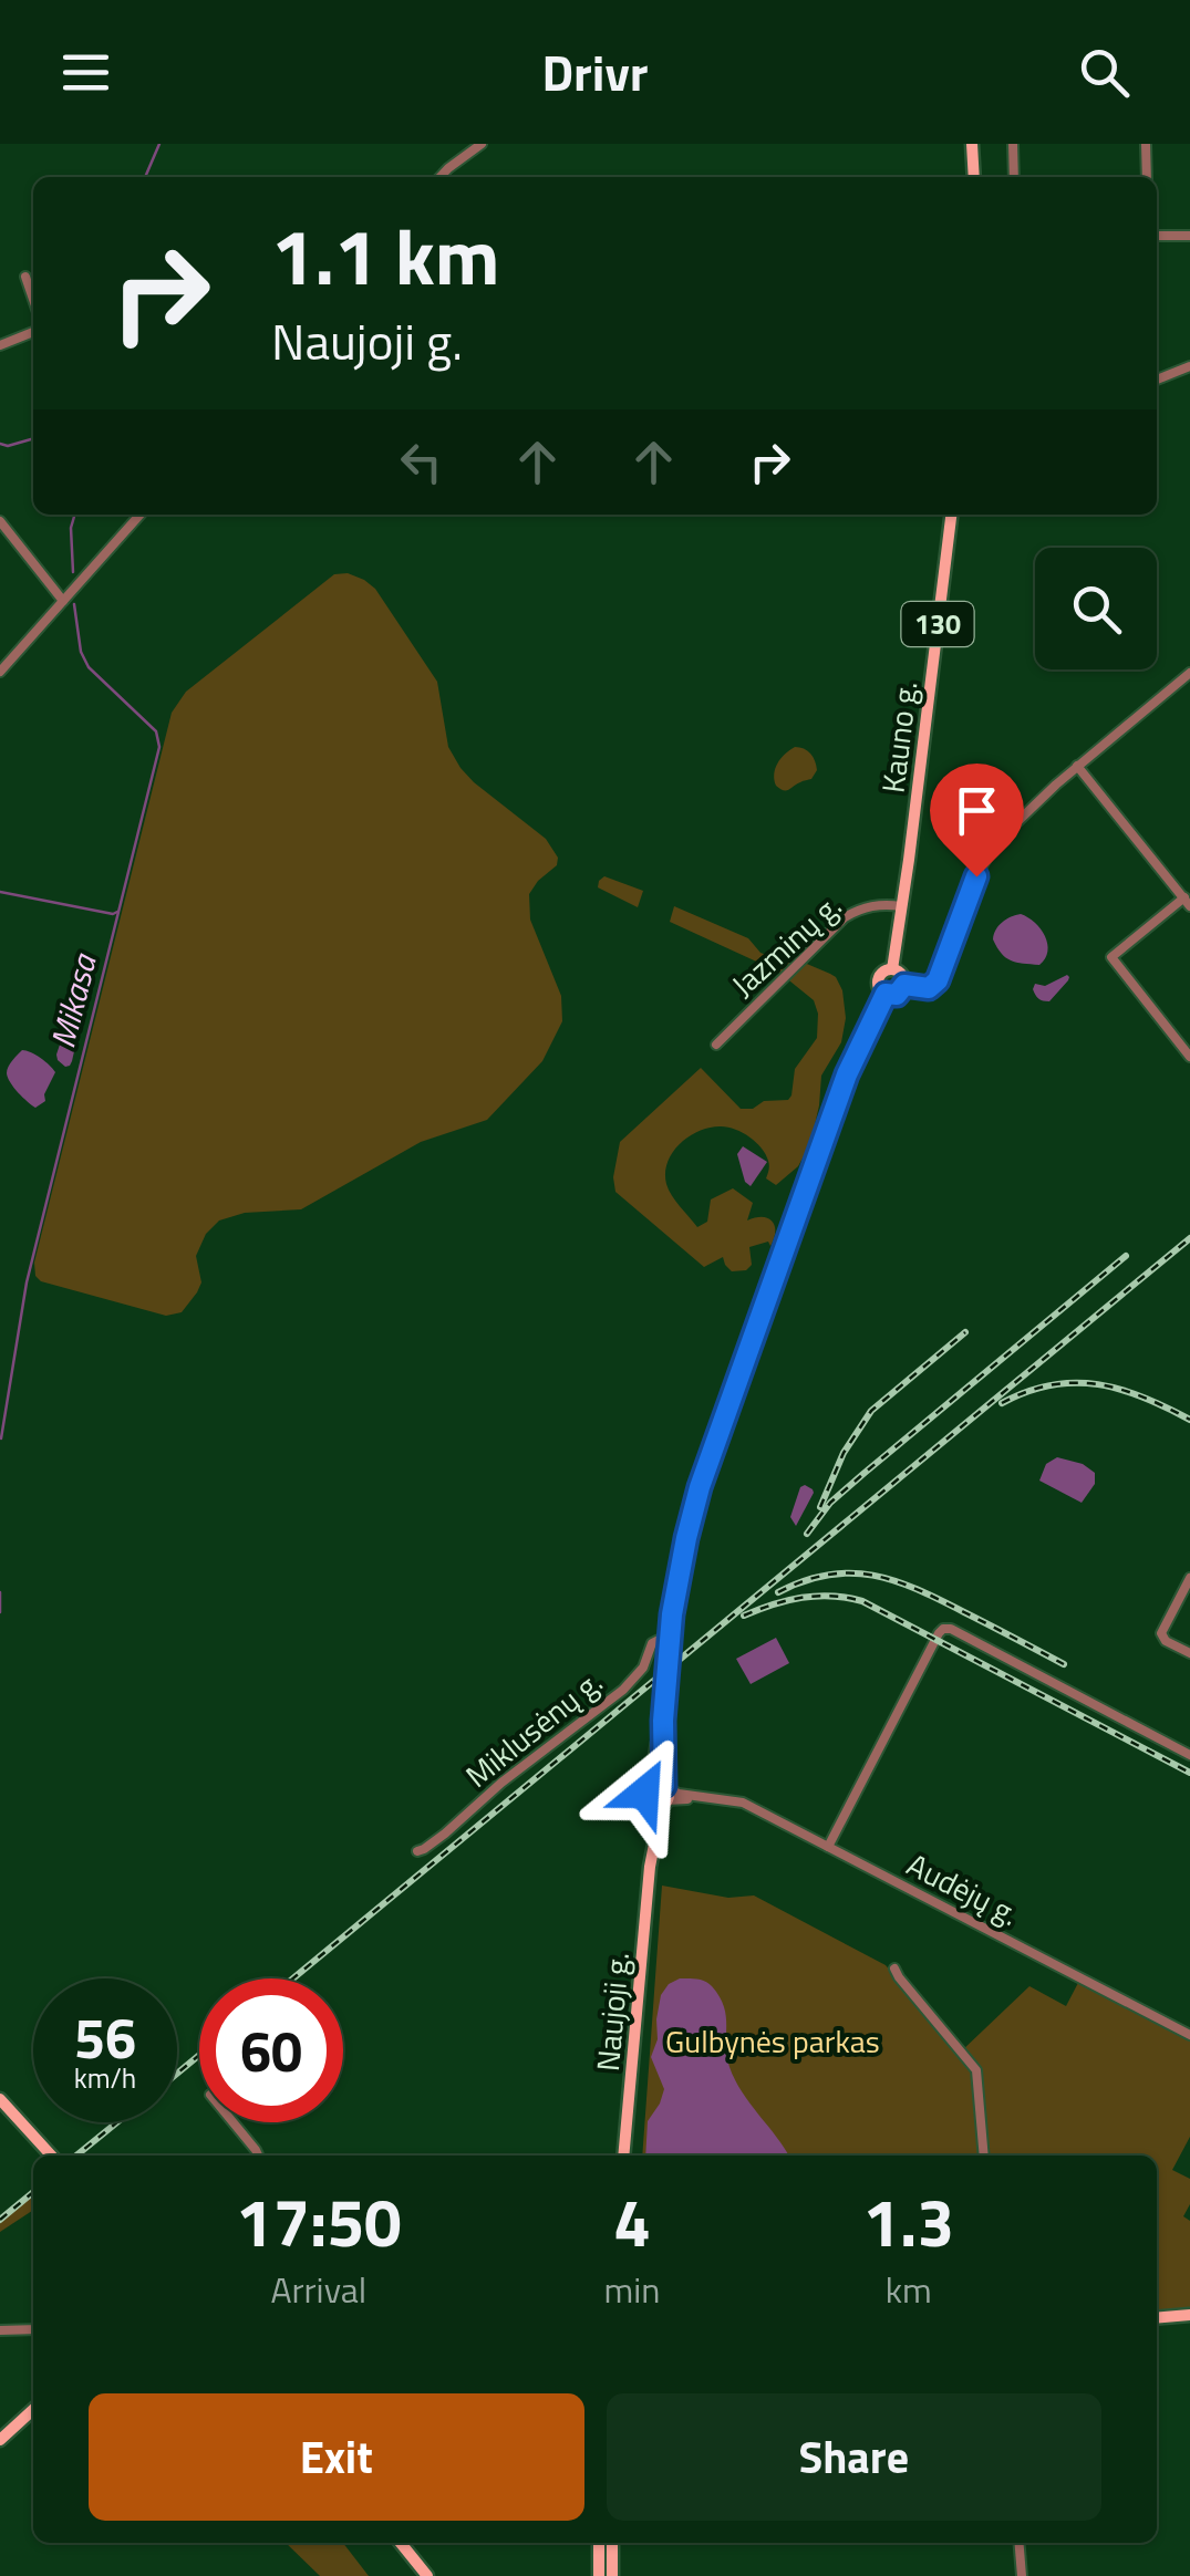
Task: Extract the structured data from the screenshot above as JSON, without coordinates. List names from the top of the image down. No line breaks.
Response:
{"streets":{"main road":["130","Kauno g.","Naujoji g."],"street":["Jazminų g.","Miklusėnų g.","Audėjų g."]},"crossings":[["130","Kauno g."],["130","Audėjų g."],["130","Naujoji g."],["Kauno g.","Jazminų g."],["Kauno g.","Naujoji g."],["Miklusėnų g.","Naujoji g."],["Audėjų g.","Naujoji g."]],"water":["Mikasa"],"parks":["Gulbynės parkas"],"page":{"header":"Drivr","turn":["1.1 km","Naujoji g."],"speed":"56 km/h","limit":"60","eta":["17:50","Arrival","4","min","1.3","km"],"buttons":["Exit","Share"]}}
